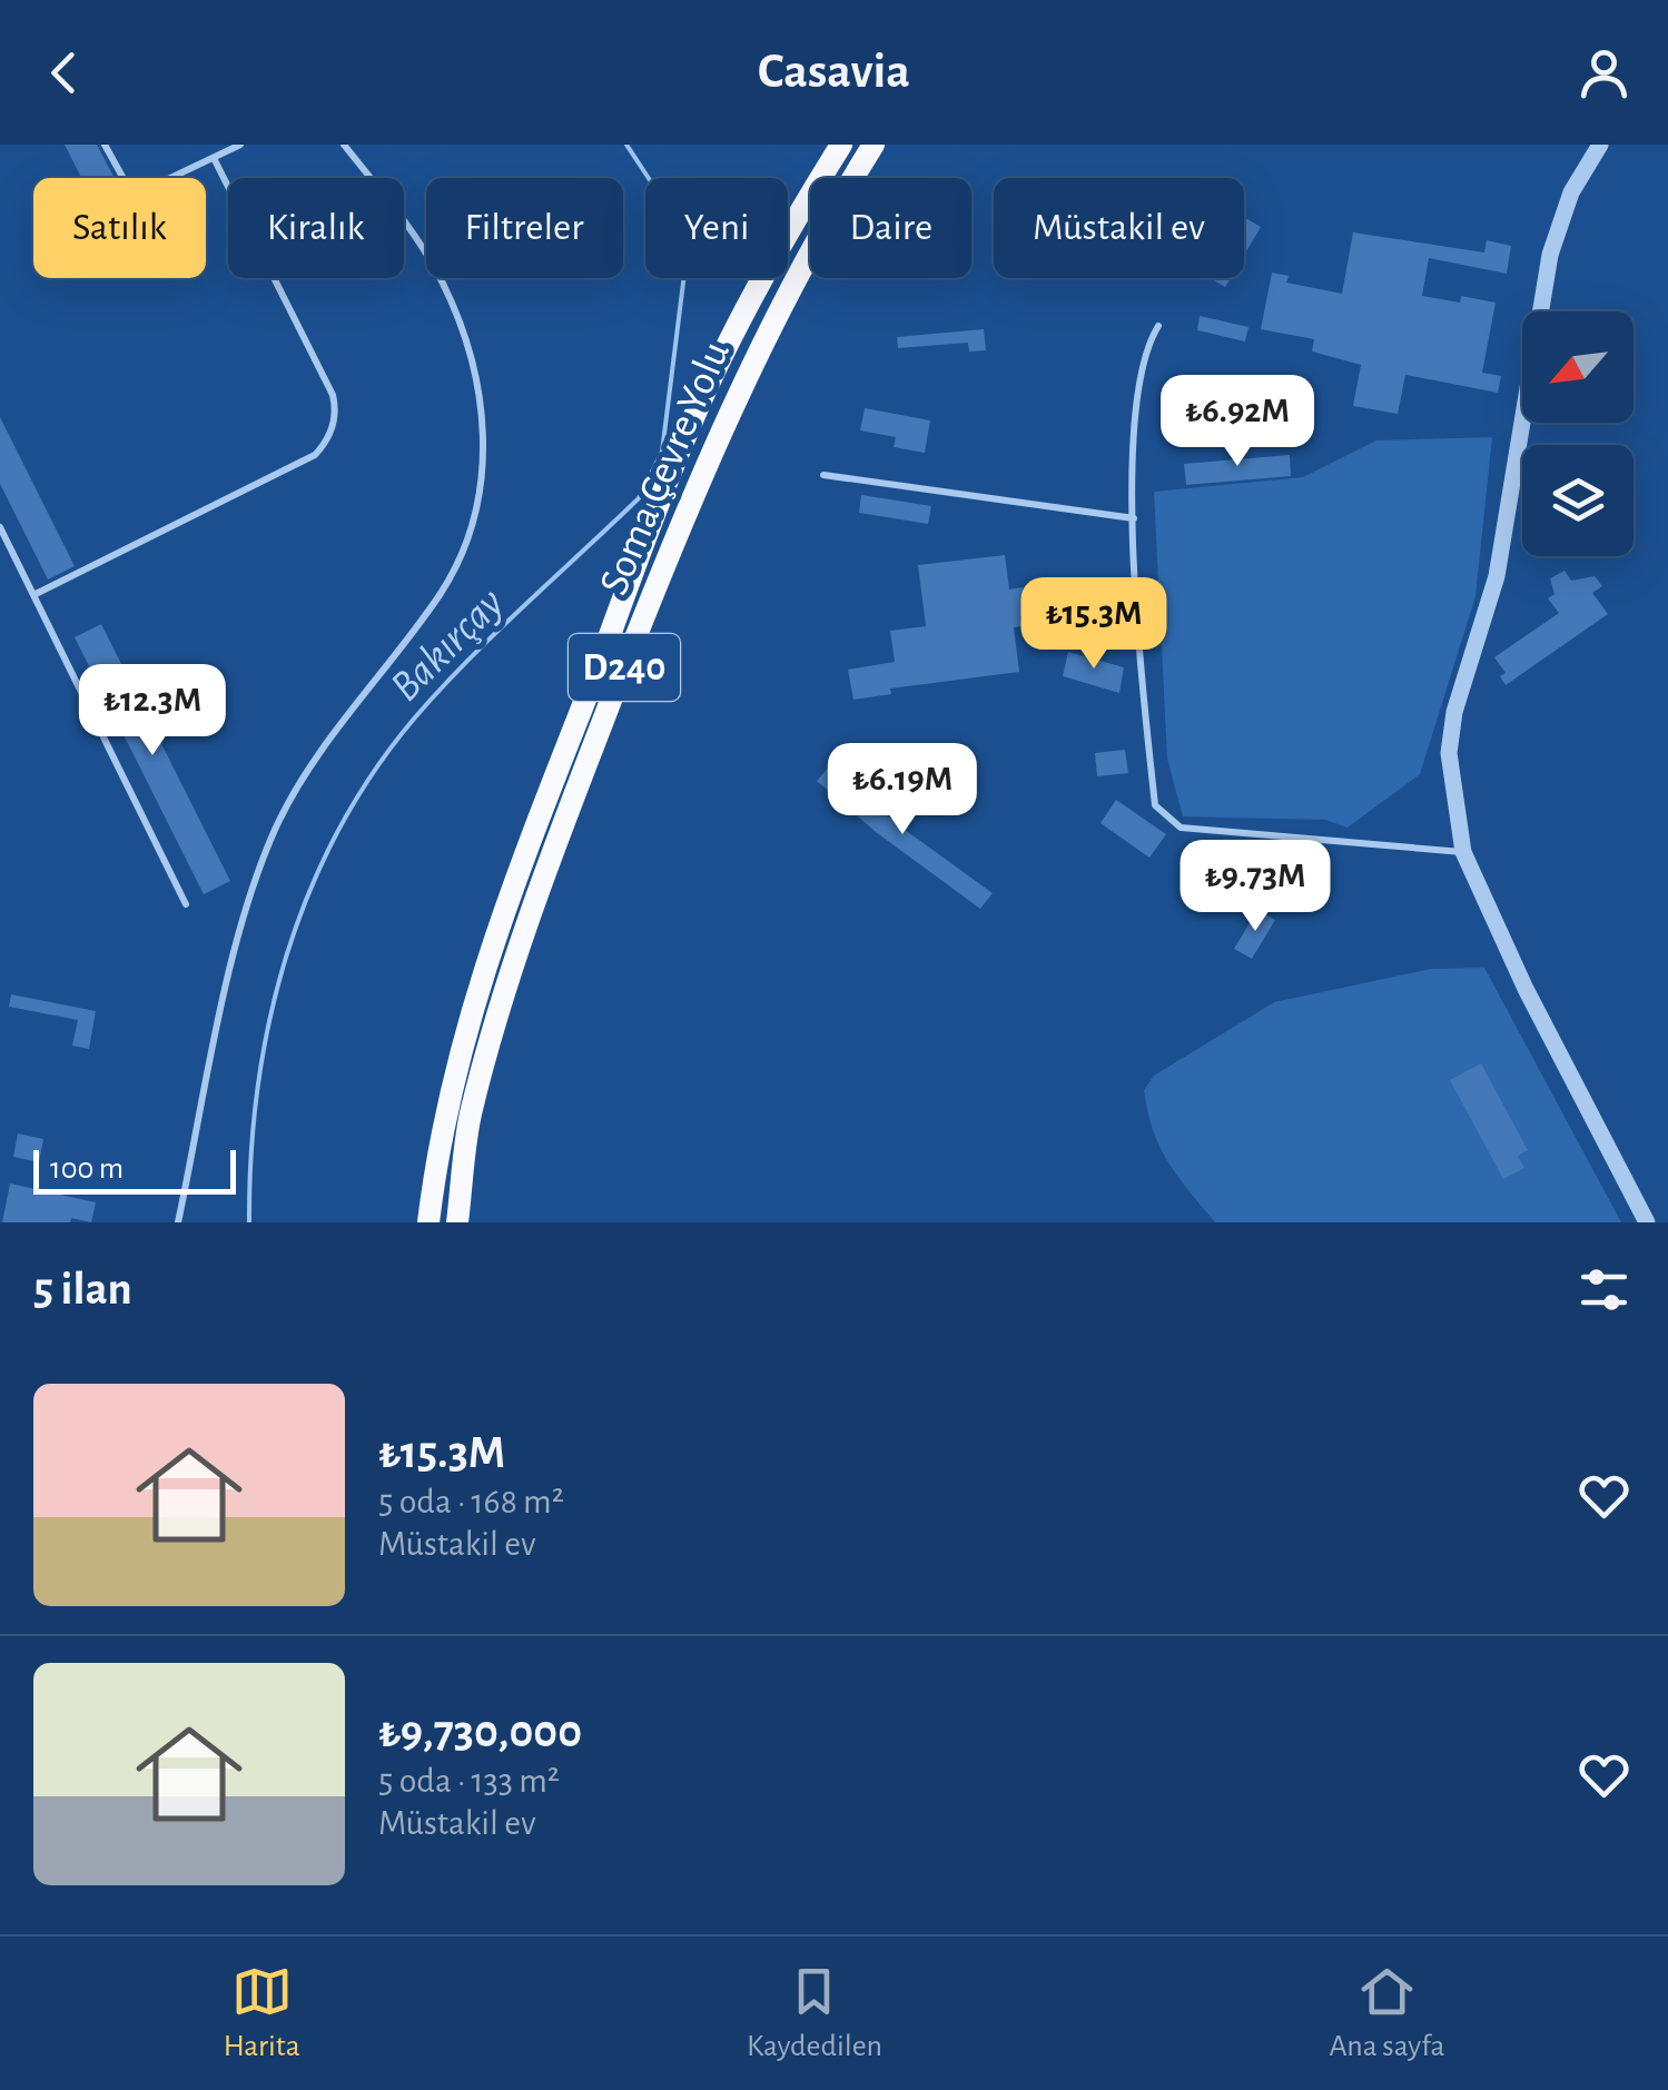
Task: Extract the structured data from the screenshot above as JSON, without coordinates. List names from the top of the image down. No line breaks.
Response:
{"streets":{"highway":["Soma Çevre Yolu","D240"]},"water":["Bakırçay"],"scale_bar":"100 m","north":"bottom left","page":{"header":"Casavia","chip":["Satılık","Kiralık","Filtreler","Yeni","Daire","Müstakil ev"],"price":["₺6.92M","₺15.3M","₺12.3M","₺6.19M","₺9.73M"],"scale":"100 m","heading":"5 ilan","list":[{"name":"₺15.3M","note":"5 oda · 168 m² · Müstakil ev"},{"name":"₺9,730,000","note":"5 oda · 133 m² · Müstakil ev"}],"tabs":["Harita","Kaydedilen","Ana sayfa"]}}
